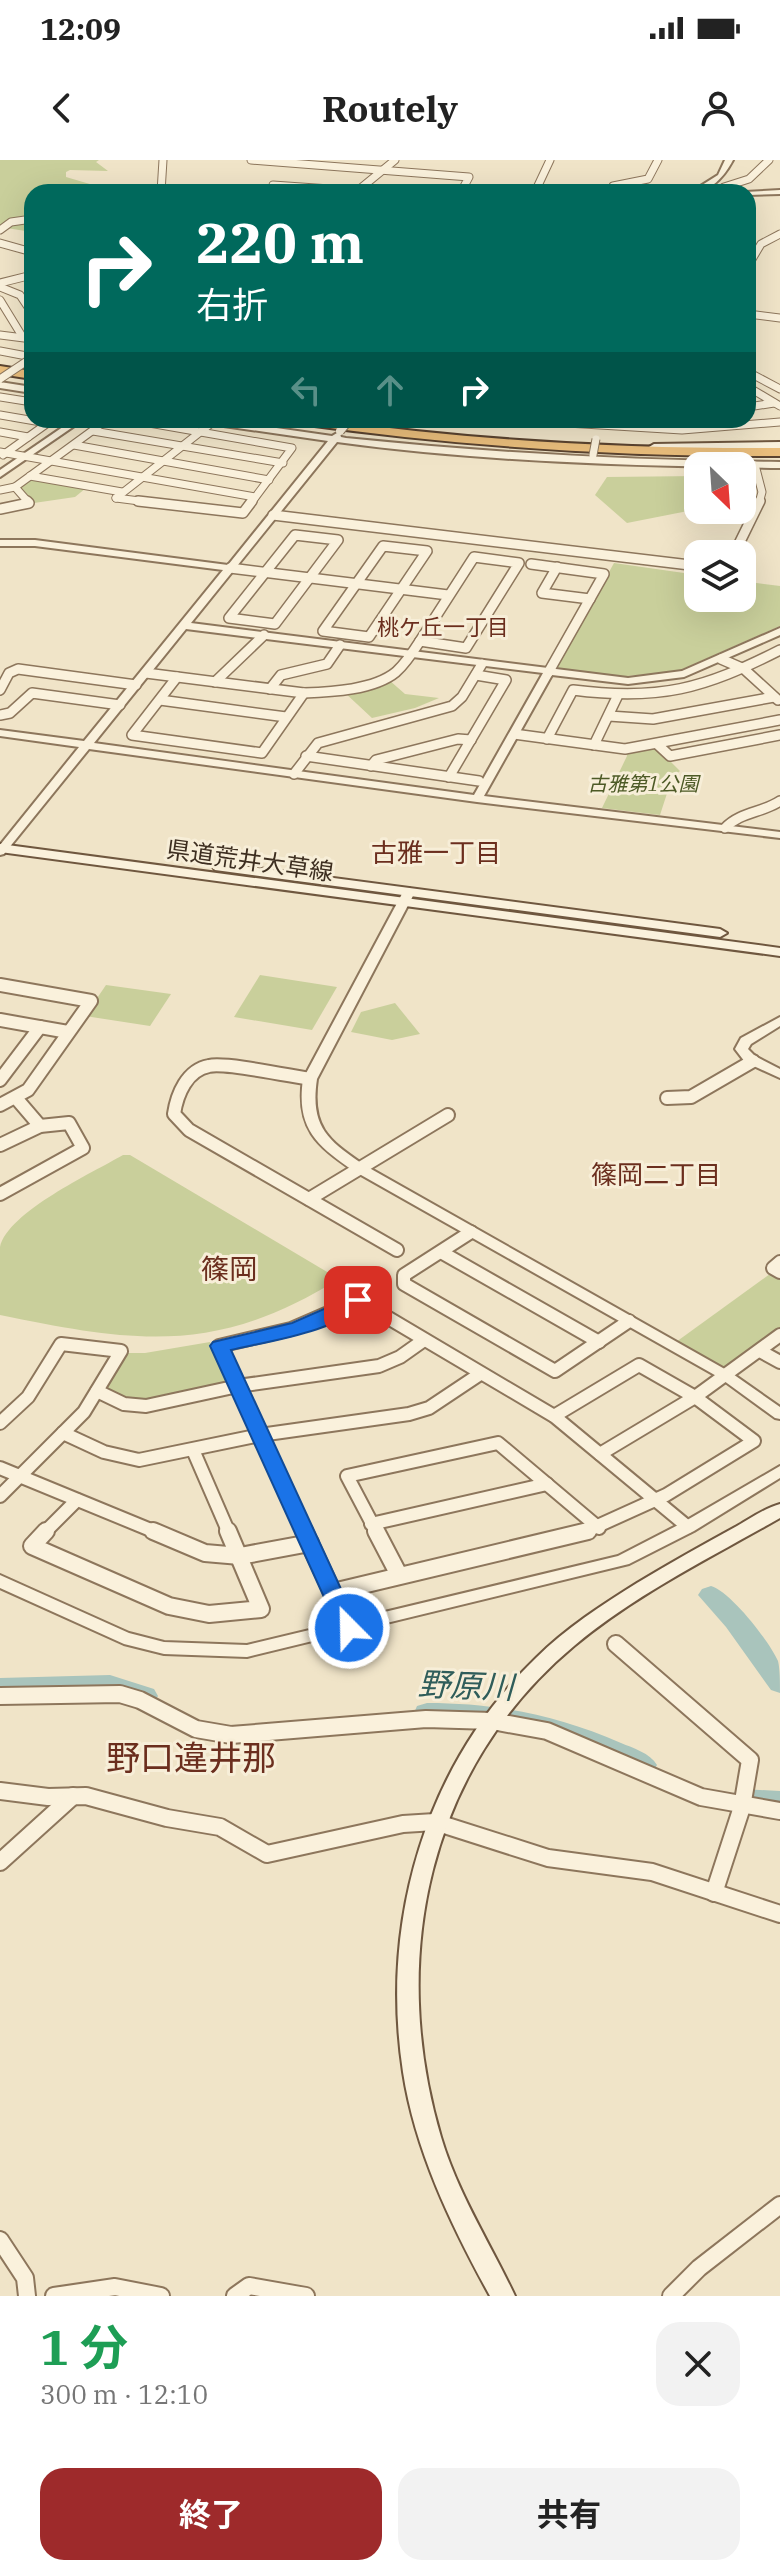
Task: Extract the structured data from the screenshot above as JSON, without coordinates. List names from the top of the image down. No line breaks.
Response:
{"streets":{"main road":["県道荒井大草線"]},"districts":["桃ケ丘一丁目","古雅一丁目","篠岡二丁目","篠岡","野口違井那"],"water":["野原川"],"parks":["古雅第1公園"],"north":"bottom right","page":{"status":"12:09","header":"Routely","turn":["220 m","右折"],"heading":["1 分","300 m · 12:10"],"buttons":["終了","共有"]}}
